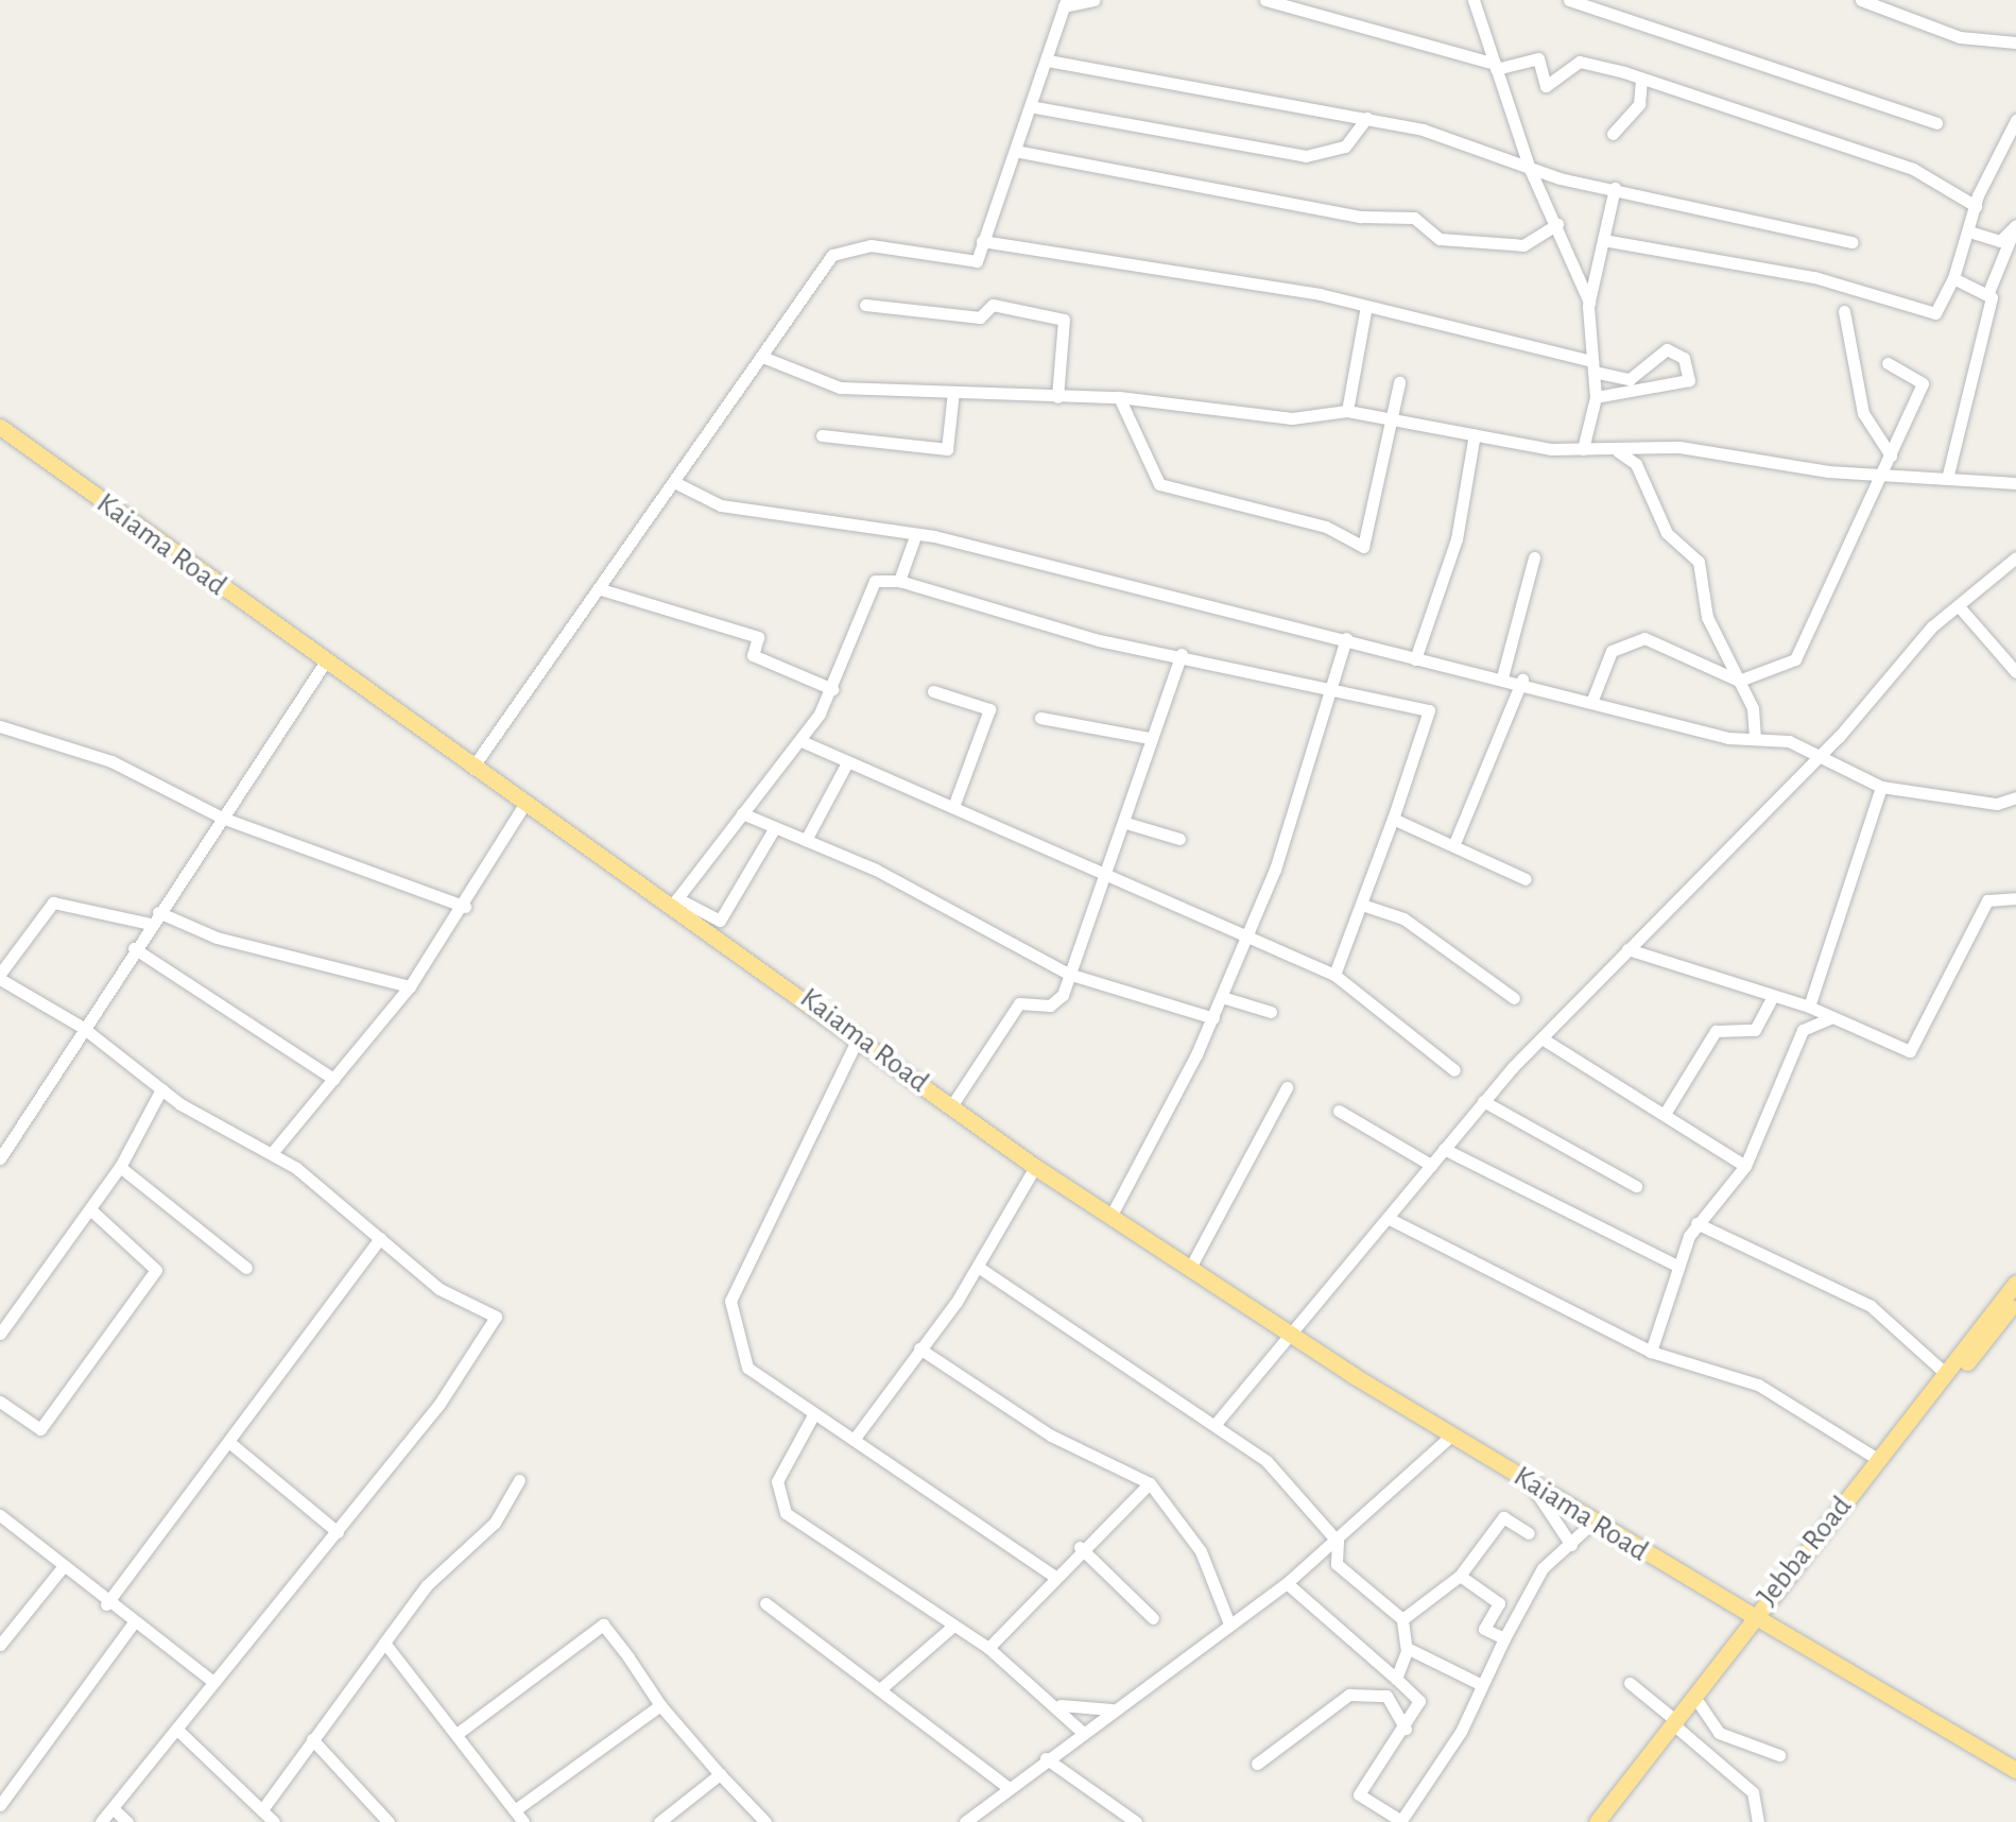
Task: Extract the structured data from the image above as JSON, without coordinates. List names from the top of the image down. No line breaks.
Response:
{"streets":{"highway":["Kaiama Road","Jebba Road"]},"crossings":[["Kaiama Road","Jebba Road"]]}
